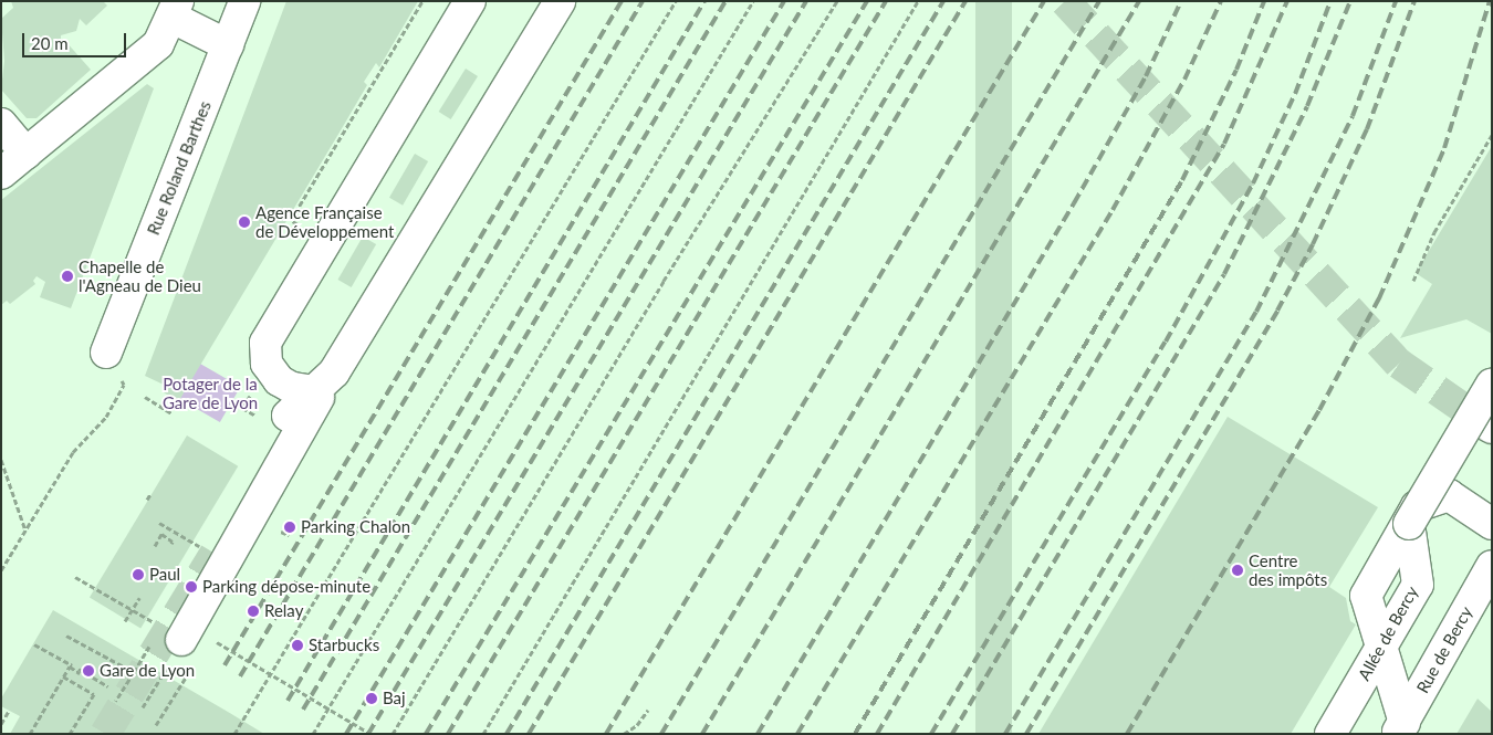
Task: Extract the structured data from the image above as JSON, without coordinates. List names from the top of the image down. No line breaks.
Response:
{"streets":{"street":["Rue Roland Barthes","Allée de Bercy","Rue de Bercy"]},"parks":["Potager de la Gare de Lyon"],"places":["Agence Française de Développement","Chapelle de l'Agneau de Dieu","Parking Chalon","Centre des impôts","Paul","Parking dépose-minute","Relay","Starbucks","Gare de Lyon","Baj"],"scale_bar":"20 m"}
